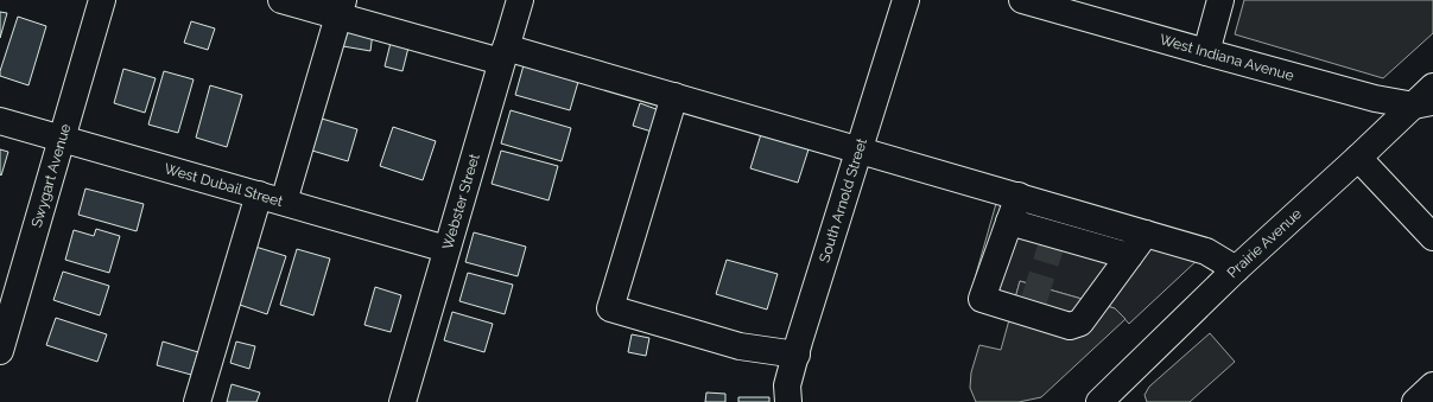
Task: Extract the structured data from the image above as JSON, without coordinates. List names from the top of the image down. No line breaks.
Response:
{"streets":{"street":["West Indiana Avenue","Swygart Avenue","West Dubail Street","South Arnold Street","Webster Street","Prairie Avenue"]},"crossings":[["West Indiana Avenue","Prairie Avenue"],["Swygart Avenue","West Dubail Street"],["West Dubail Street","Webster Street"]]}
